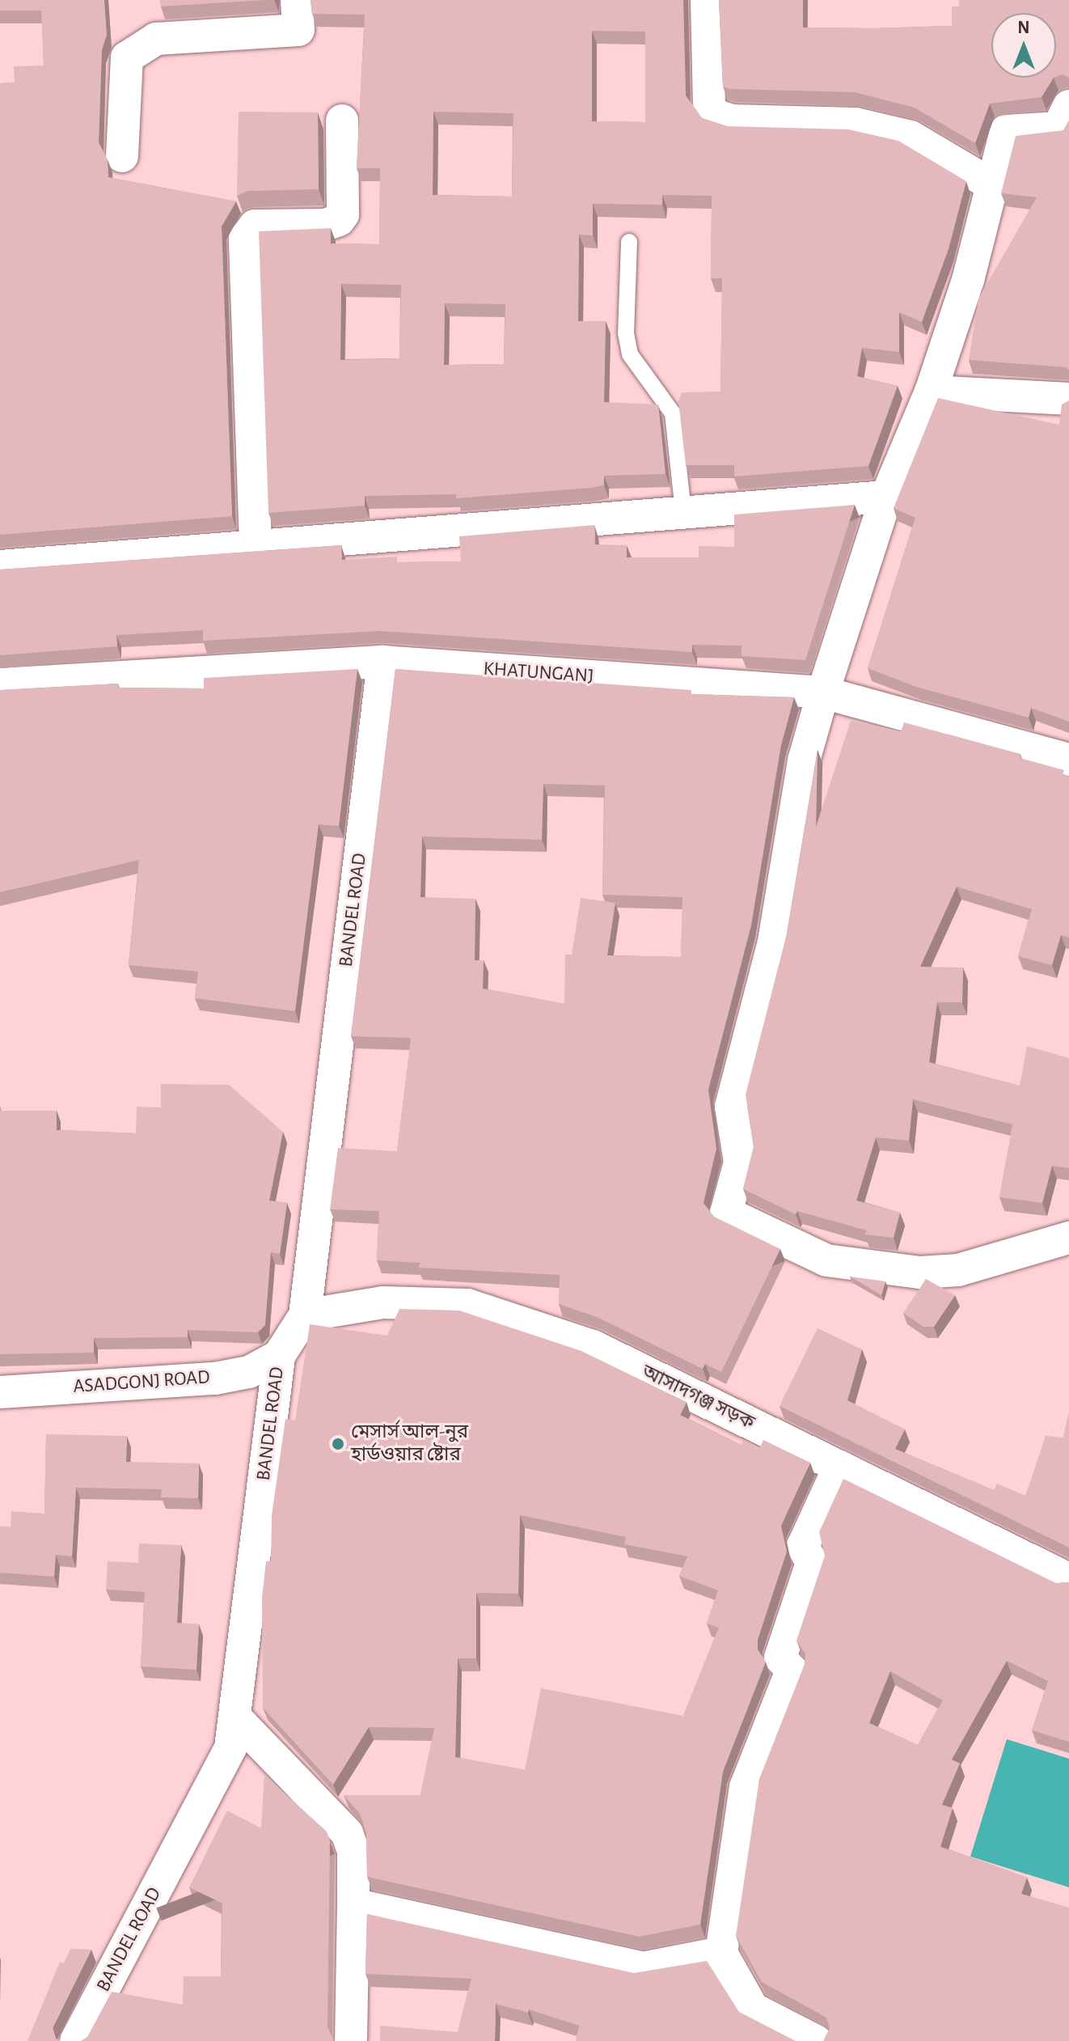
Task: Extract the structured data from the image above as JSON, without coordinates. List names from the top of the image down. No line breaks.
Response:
{"streets":{"street":["KHATUNGANJ","BANDEL ROAD","ASADGONJ ROAD","আসাদগঞ্জ সড়ক"]},"crossings":[["KHATUNGANJ","BANDEL ROAD"],["BANDEL ROAD","ASADGONJ ROAD"],["BANDEL ROAD","আসাদগঞ্জ সড়ক"]],"places":["মেসার্স আল-নুর হার্ডওয়ার ষ্টোর"],"north":"top"}
